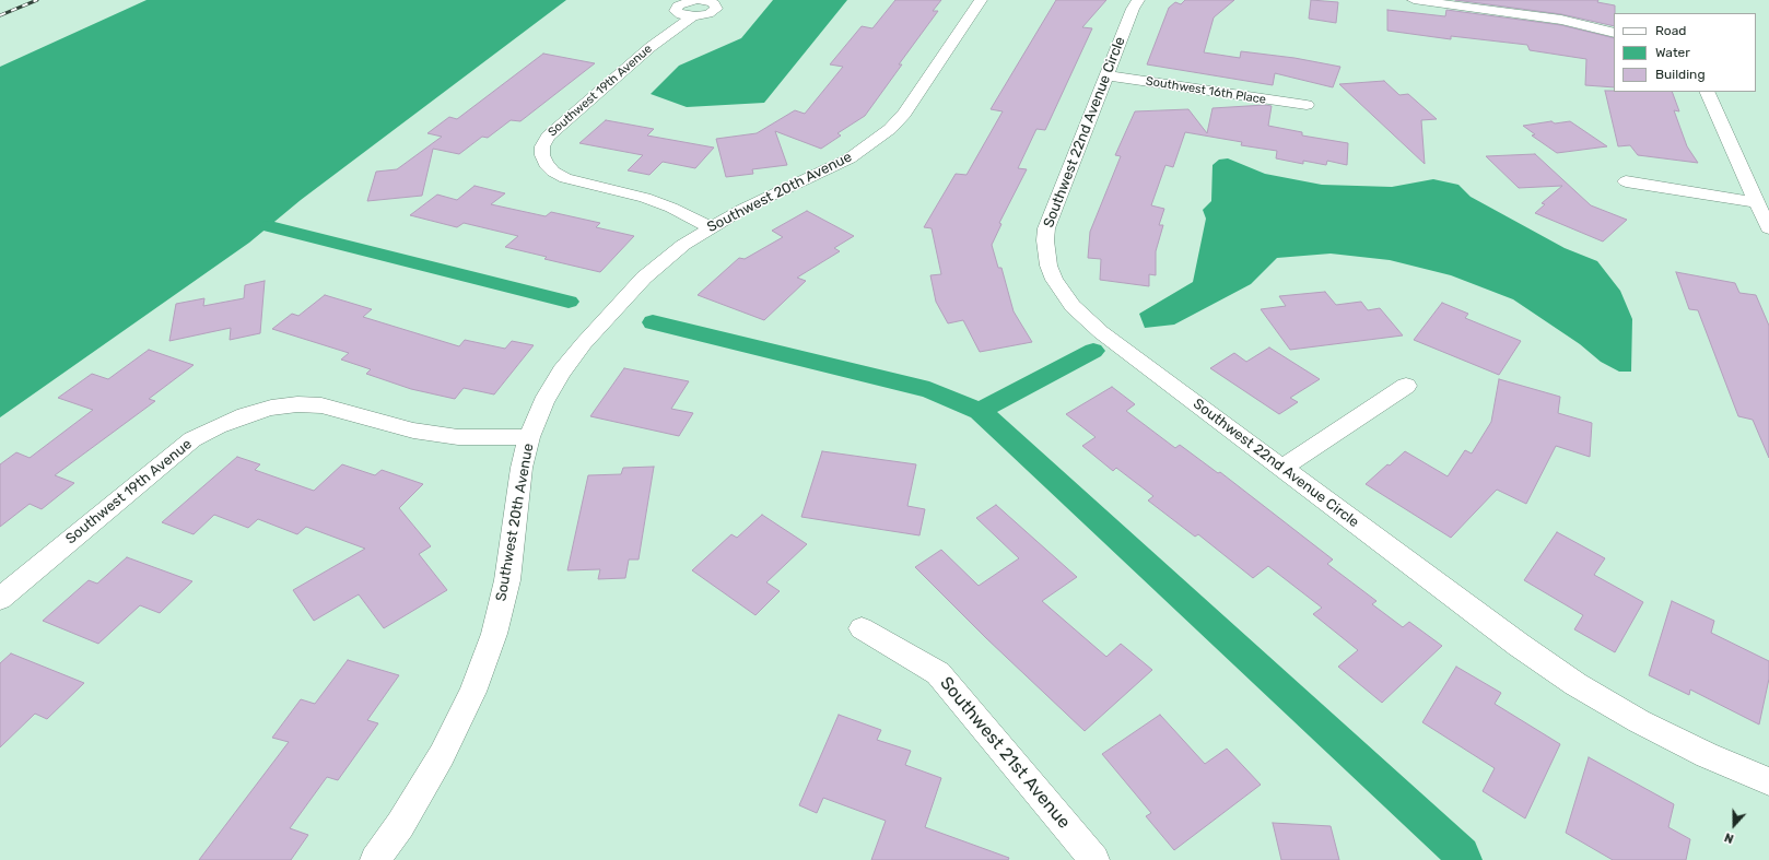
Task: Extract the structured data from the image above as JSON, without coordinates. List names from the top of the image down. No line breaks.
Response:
{"streets":{"street":["Southwest 19th Avenue","Southwest 16th Place","Southwest 22nd Avenue Circle","Southwest 20th Avenue","Southwest 21st Avenue"]},"crossings":[["Southwest 19th Avenue","Southwest 20th Avenue"],["Southwest 16th Place","Southwest 22nd Avenue Circle"]],"legend":["Road","Water","Building"],"north":"bottom"}
